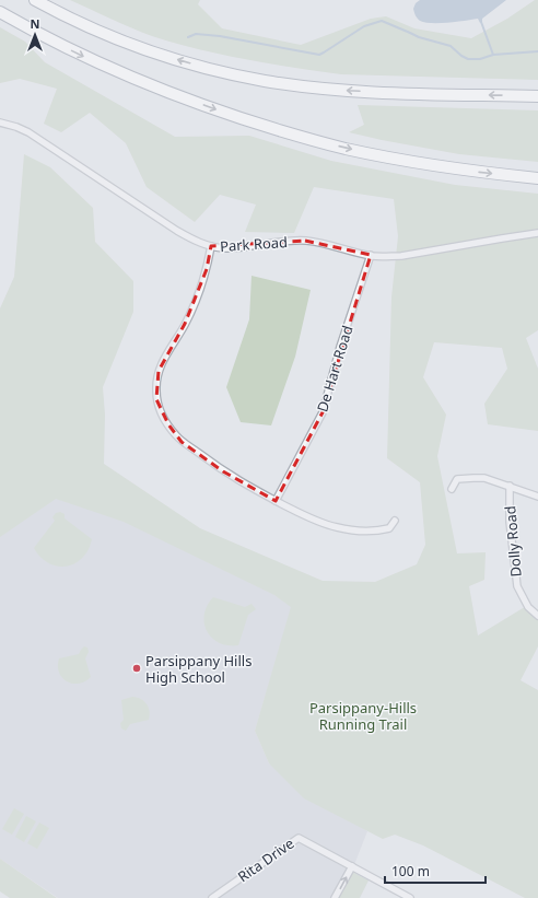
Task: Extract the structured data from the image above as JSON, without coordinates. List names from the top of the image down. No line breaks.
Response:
{"streets":{"street":["Park Road","De Hart Road","Dolly Road","Rita Drive"]},"crossings":[["Park Road","De Hart Road"]],"parks":["Parsippany-Hills Running Trail"],"places":["Parsippany Hills High School"],"scale_bar":"100 m","north":"top"}
